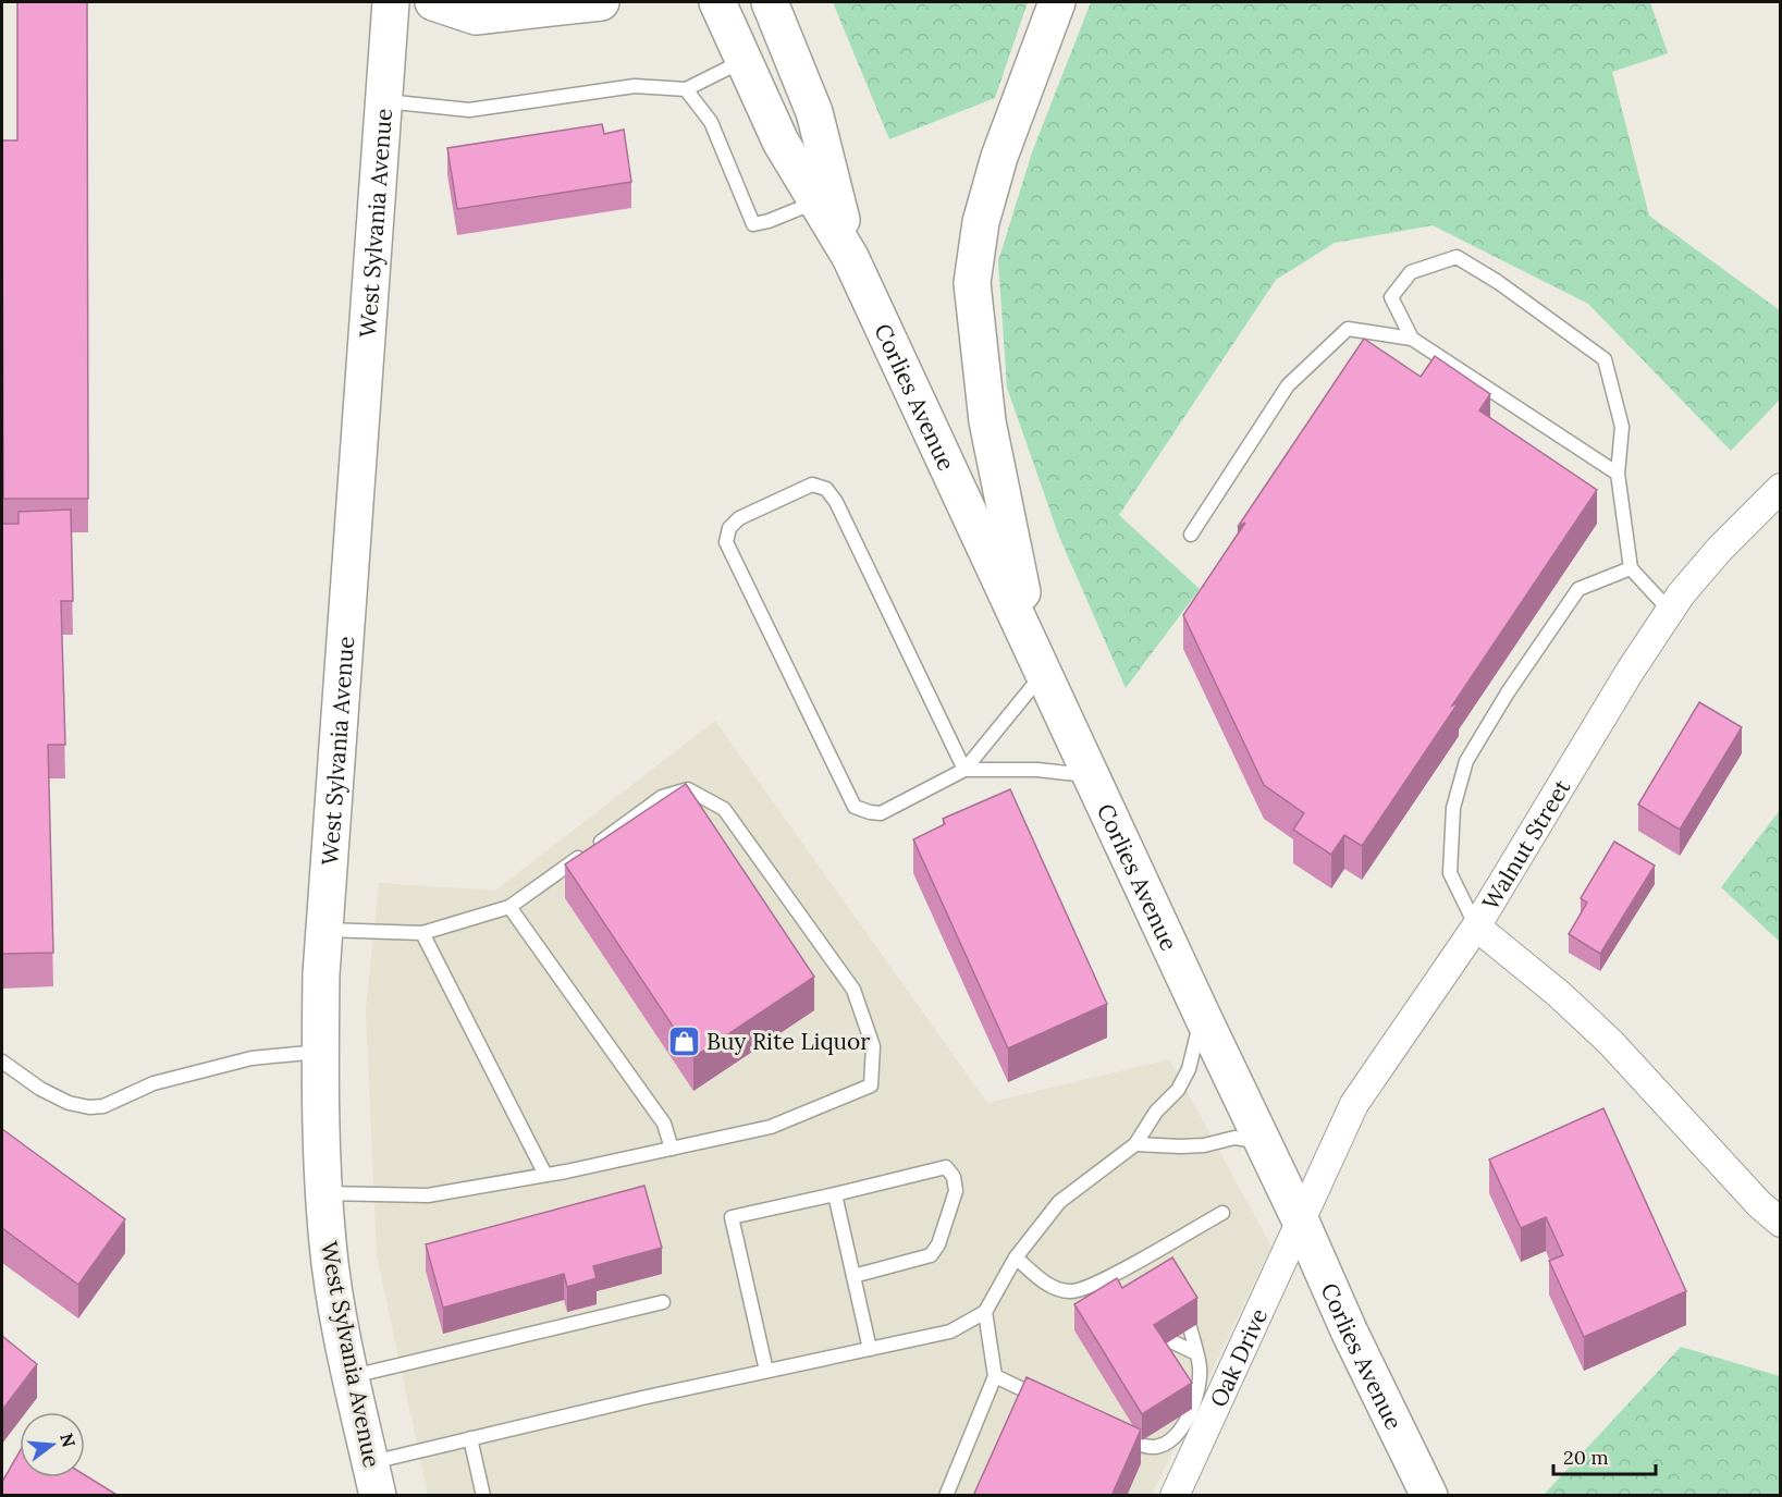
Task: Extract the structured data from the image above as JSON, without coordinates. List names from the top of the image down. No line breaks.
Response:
{"streets":{"main road":["West Sylvania Avenue","Corlies Avenue"],"street":["Walnut Street","Oak Drive"]},"crossings":[["Corlies Avenue","Walnut Street"],["Corlies Avenue","Oak Drive"],["Walnut Street","Oak Drive"]],"places":{"shop":["Buy Rite Liquor"]},"scale_bar":"20 m","north":"right"}
